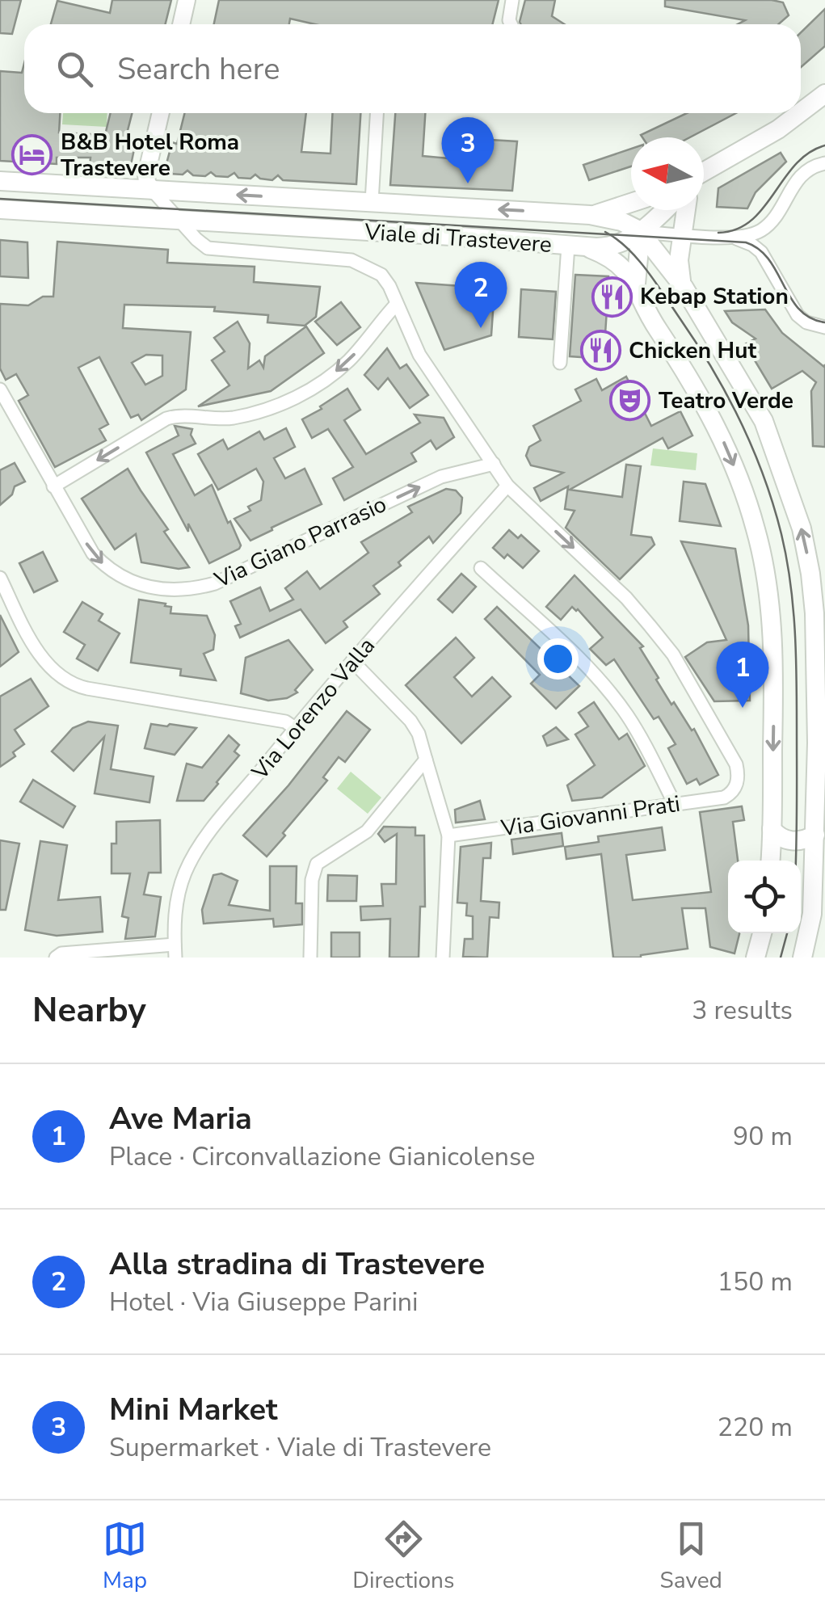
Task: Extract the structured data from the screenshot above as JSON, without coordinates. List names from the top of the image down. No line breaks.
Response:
{"streets":{"main road":["Viale di Trastevere"],"street":["Via Giano Parrasio","Via Lorenzo Valla","Via Giovanni Prati"]},"crossings":[["Via Lorenzo Valla","Via Giovanni Prati"]],"one_way":["Via Giano Parrasio"],"places":{"hotel":["B&B Hotel Roma Trastevere"],"restaurant":["Kebap Station","Chicken Hut"],"theatre":["Teatro Verde"]},"north":"left","page":{"search":"Search here","pins":["3","2","1"],"heading":["Nearby","3 results"],"list":[{"mark":"1","name":"Ave Maria","note":"Place · Circonvallazione Gianicolense","value":"90 m"},{"mark":"2","name":"Alla stradina di Trastevere","note":"Hotel · Via Giuseppe Parini","value":"150 m"},{"mark":"3","name":"Mini Market","note":"Supermarket · Viale di Trastevere","value":"220 m"}],"nav":["Map","Directions","Saved"]}}
